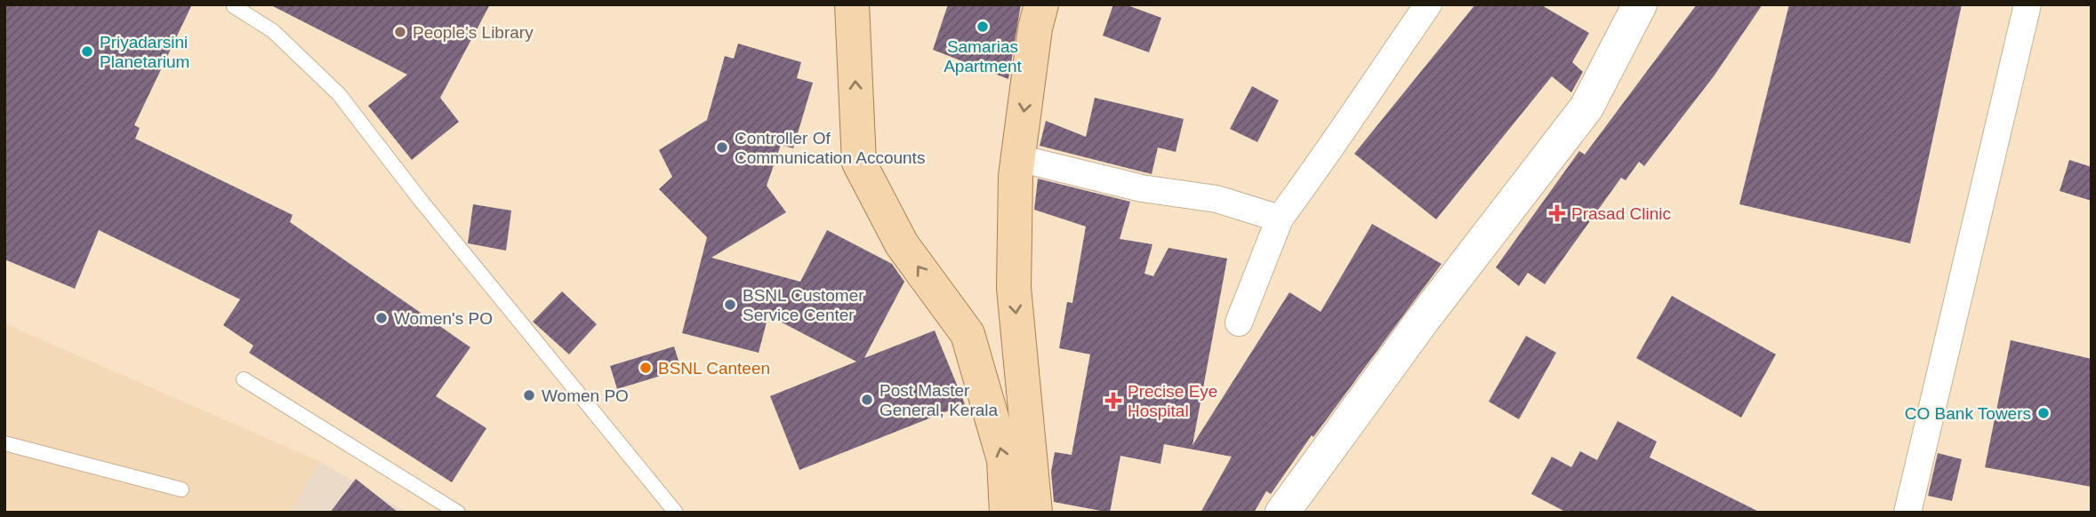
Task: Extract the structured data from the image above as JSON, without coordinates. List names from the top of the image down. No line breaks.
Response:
{"places":{"other":["Samarias Apartment","People's Library","Priyadarsini Planetarium","Controller Of Communication Accounts","BSNL Customer Service Center","Women's PO","BSNL Canteen","Women PO","Post Master General, Kerala","CO Bank Towers"],"health":["Prasad Clinic","Precise Eye Hospital"]}}
